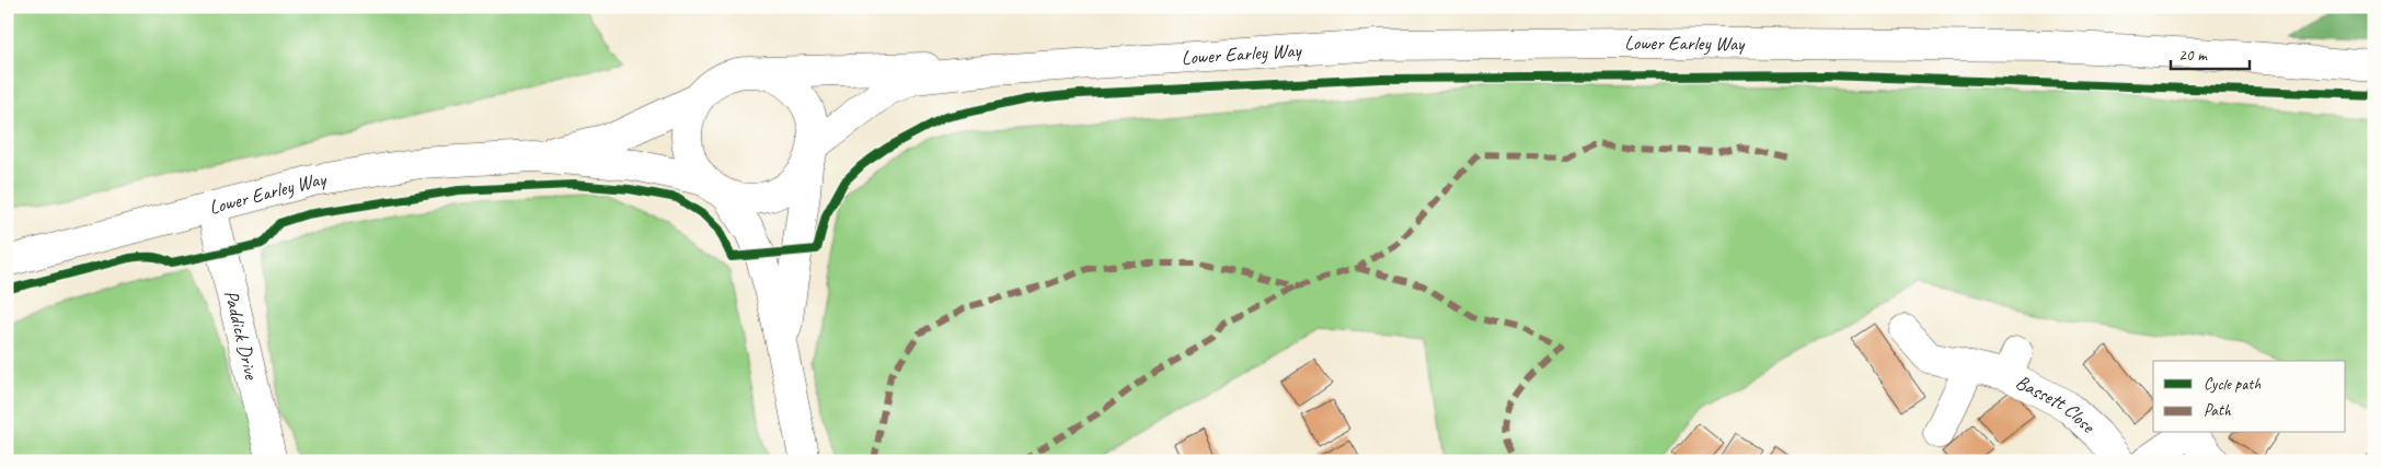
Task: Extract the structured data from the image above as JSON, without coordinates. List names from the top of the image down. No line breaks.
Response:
{"streets":{"main road":["Lower Earley Way","Paddick Drive","Bassett Close"]},"crossings":[["Lower Earley Way","Paddick Drive"]],"legend":["Cycle path","Path"],"scale_bar":"20 m"}
